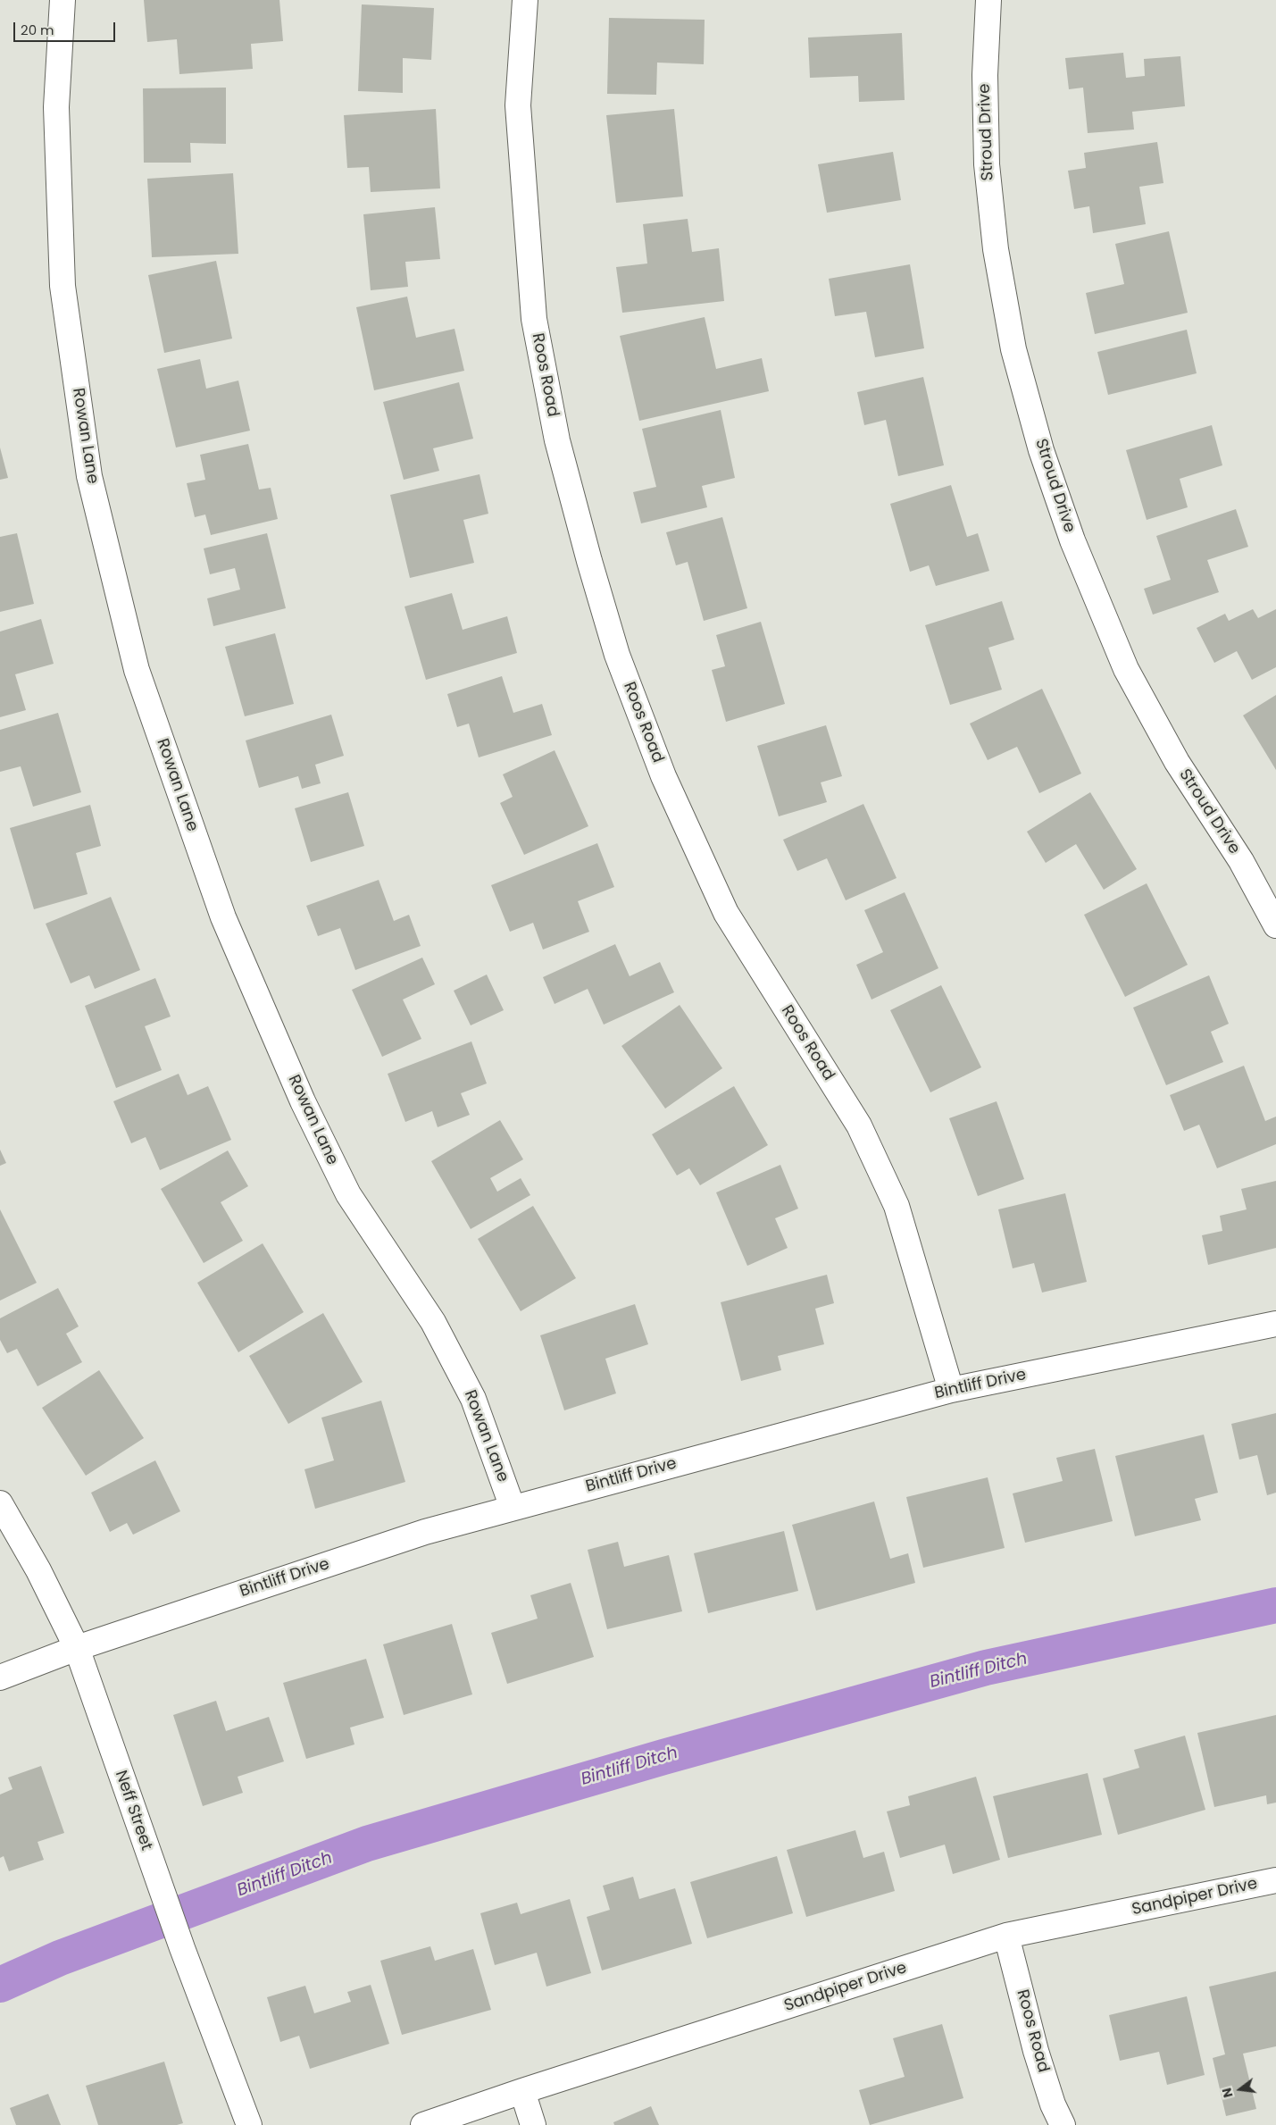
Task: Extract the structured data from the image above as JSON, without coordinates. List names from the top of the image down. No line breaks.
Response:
{"streets":{"street":["Stroud Drive","Roos Road","Rowan Lane","Bintliff Drive","Neff Street","Sandpiper Drive"]},"crossings":[["Roos Road","Bintliff Drive"],["Roos Road","Sandpiper Drive"],["Rowan Lane","Bintliff Drive"],["Bintliff Drive","Neff Street"]],"water":["Bintliff Ditch"],"scale_bar":"20 m","north":"left"}
